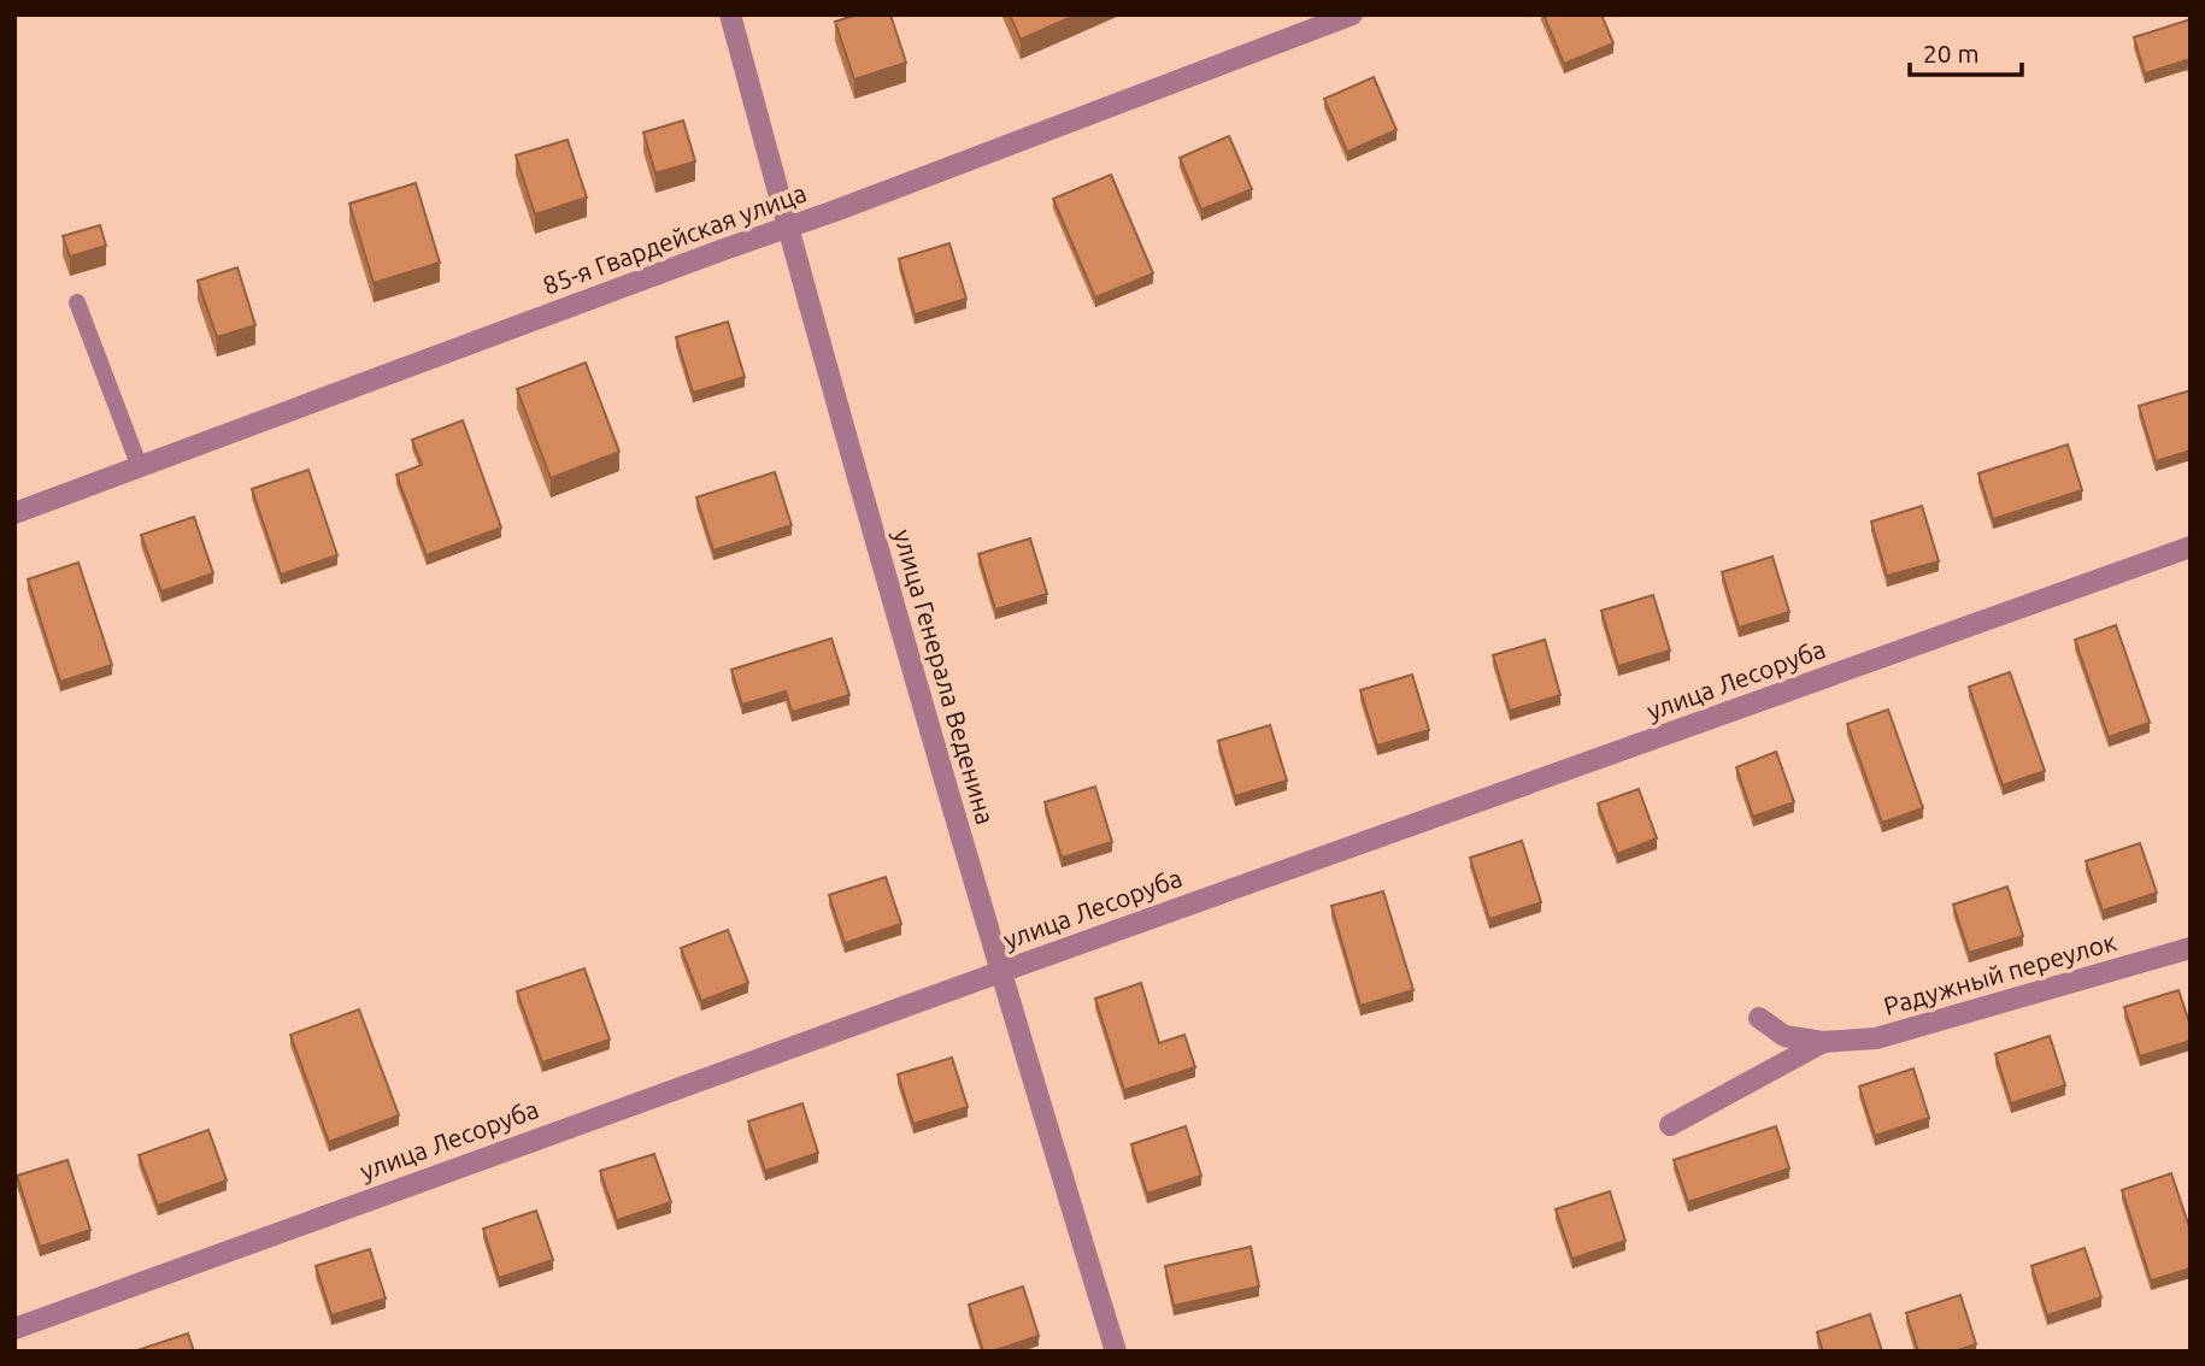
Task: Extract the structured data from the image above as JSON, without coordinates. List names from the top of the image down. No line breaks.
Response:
{"streets":{"street":["85-я Гвардейская улица","улица Генерала Веденина","улица Лесоруба","Радужный переулок"]},"crossings":[["85-я Гвардейская улица","улица Генерала Веденина"],["улица Генерала Веденина","улица Лесоруба"]],"scale_bar":"20 m"}
